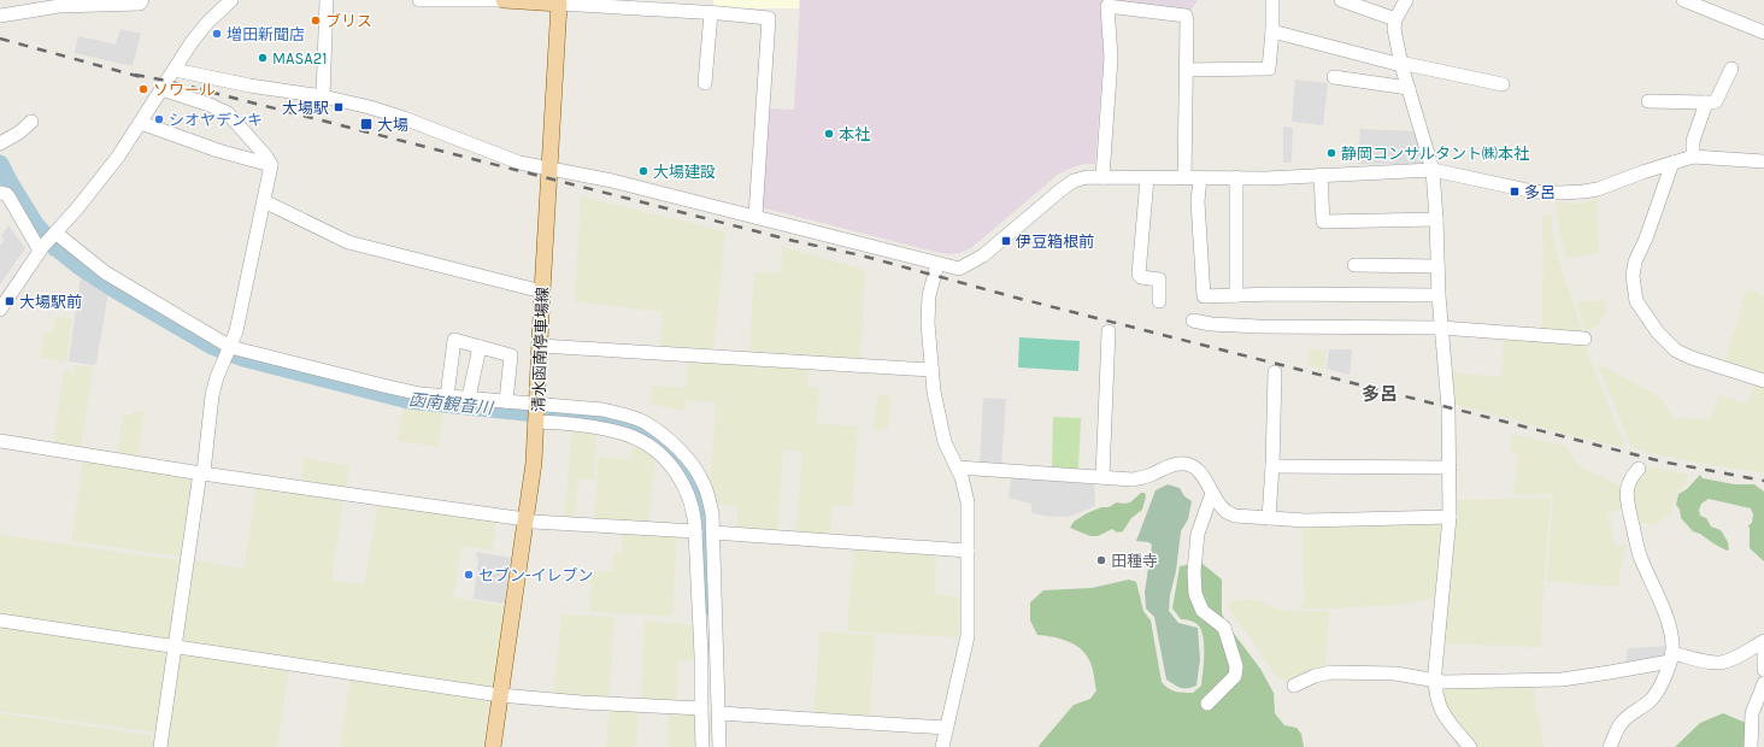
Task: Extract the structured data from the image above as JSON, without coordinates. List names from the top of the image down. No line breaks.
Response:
{"streets":{"main road":["清水函南停車場線"]},"districts":["多呂"],"water":["函南観音川"],"places":{"other":["ブリス","増田新聞店","MASA21","ソワール","シオヤデンキ","本社","静岡コンサルタント㈱本社","大場建設","田種寺","セブン-イレブン"],"transit":["大場駅","大場","多呂","伊豆箱根前","大場駅前"]}}
